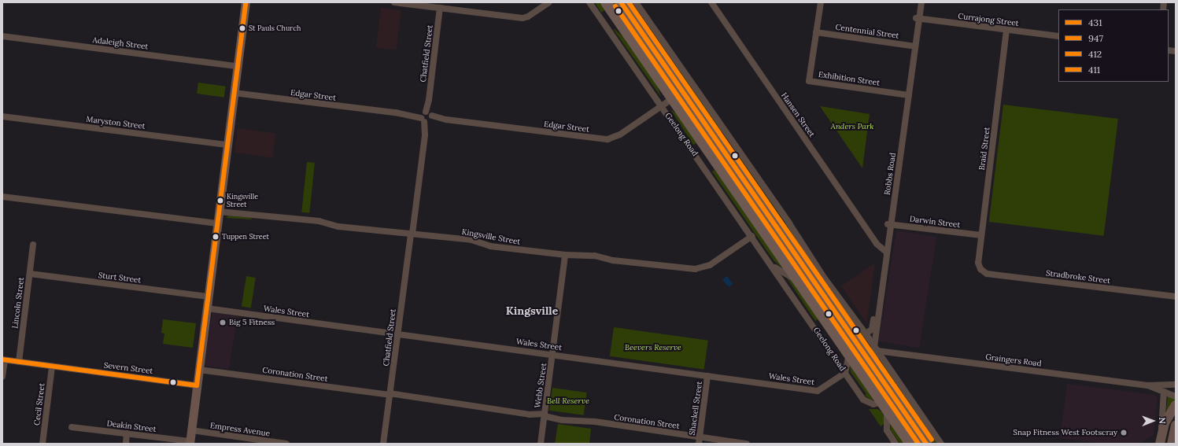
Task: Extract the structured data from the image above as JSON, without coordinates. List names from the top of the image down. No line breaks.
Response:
{"streets":{"highway":["Geelong Road"],"street":["Currajong Street","Centennial Street","Adaleigh Street","Chatfield Street","Exhibition Street","Edgar Street","Hansen Street","Maryston Street","Braid Street","Robbs Road","Darwin Street","Kingsville Street","Stradbroke Street","Sturt Street","Lincoln Street","Wales Street","Graingers Road","Severn Street","Coronation Street","Webb Street","Cecil Street","Shackell Street","Deakin Street","Empress Avenue"]},"crossings":[["Currajong Street","Braid Street"],["Currajong Street","Robbs Road"],["Centennial Street","Exhibition Street"],["Centennial Street","Robbs Road"],["Chatfield Street","Edgar Street"],["Chatfield Street","Kingsville Street"],["Chatfield Street","Wales Street"],["Chatfield Street","Coronation Street"],["Exhibition Street","Robbs Road"],["Edgar Street","Geelong Road"],["Hansen Street","Robbs Road"],["Geelong Road","Kingsville Street"],["Geelong Road","Wales Street"],["Braid Street","Darwin Street"],["Braid Street","Stradbroke Street"],["Robbs Road","Darwin Street"],["Robbs Road","Graingers Road"],["Kingsville Street","Webb Street"],["Sturt Street","Lincoln Street"],["Lincoln Street","Severn Street"],["Wales Street","Webb Street"],["Wales Street","Shackell Street"],["Severn Street","Cecil Street"],["Coronation Street","Webb Street"],["Coronation Street","Shackell Street"]],"districts":["Kingsville"],"parks":["Anders Park","Beevers Reserve","Bell Reserve"],"places":["St Pauls Church","Kingsville Street","Tuppen Street","Big 5 Fitness","Snap Fitness West Footscray"],"lines":["transit line 431","transit line 947","transit line 411","transit line 412"],"legend":["431","947","412","411"],"north":"right"}
